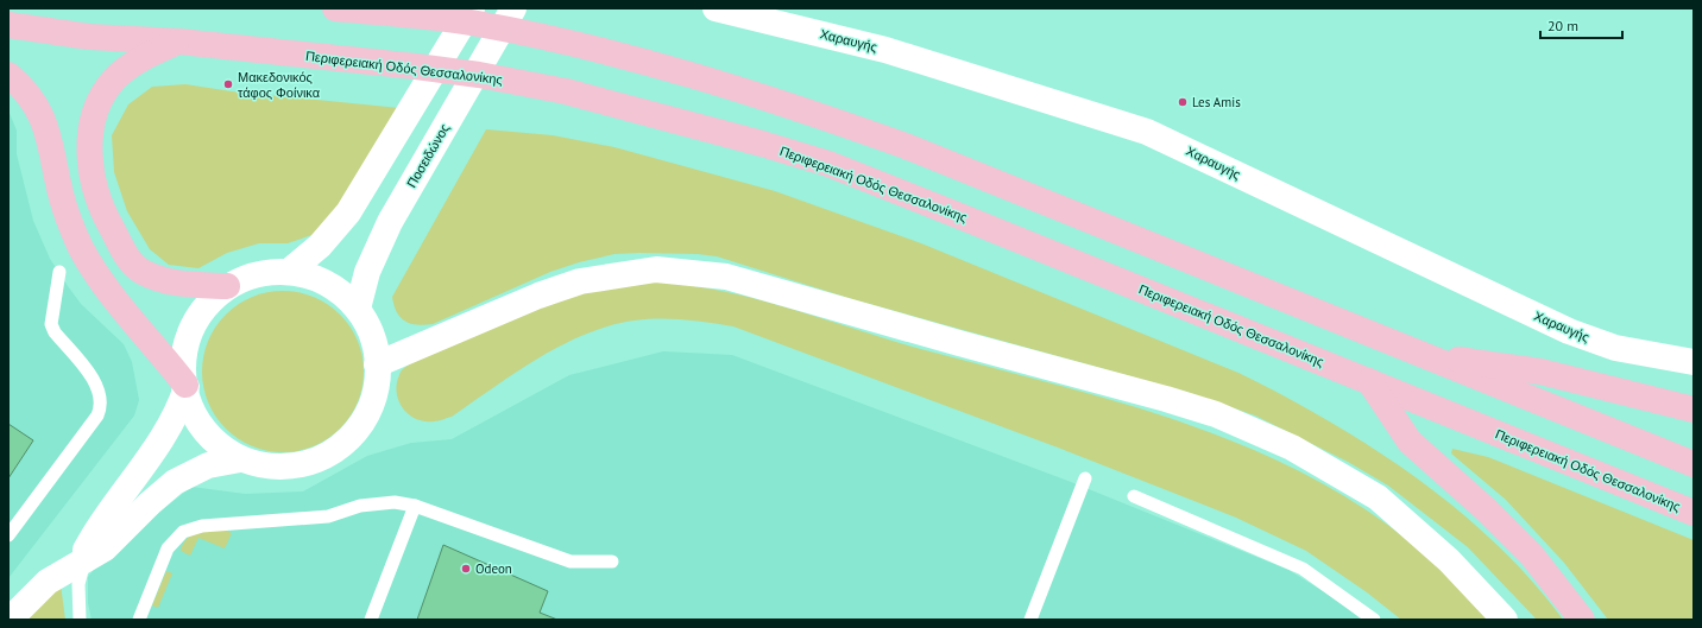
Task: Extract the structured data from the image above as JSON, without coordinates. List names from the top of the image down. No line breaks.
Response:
{"streets":{"highway":["Περιφερειακή Οδός Θεσσαλονίκης"],"street":["Χαραυγής","Ποσειδώνος"]},"places":["Μακεδονικός τάφος Φοίνικα","Les Amis","Odeon"],"scale_bar":"20 m"}
